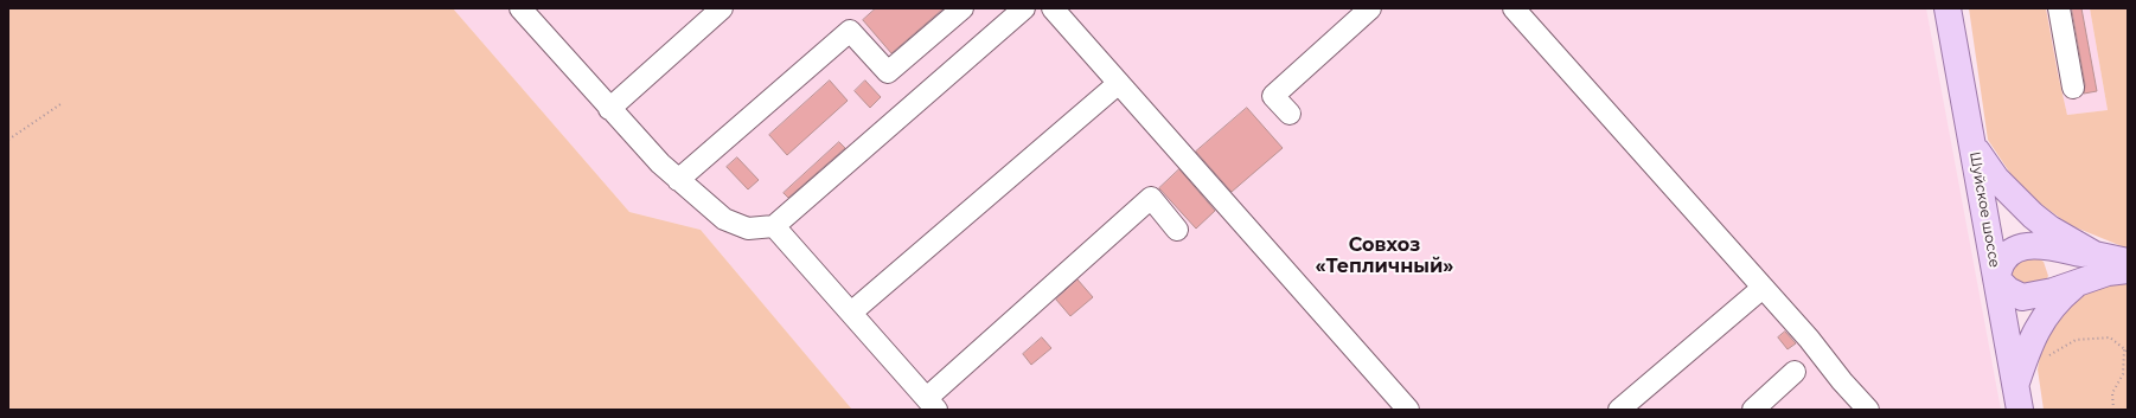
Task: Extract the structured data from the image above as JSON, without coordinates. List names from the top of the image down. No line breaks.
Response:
{"streets":{"main road":["Шуйское шоссе"]},"districts":["Совхоз «Тепличный»"]}
